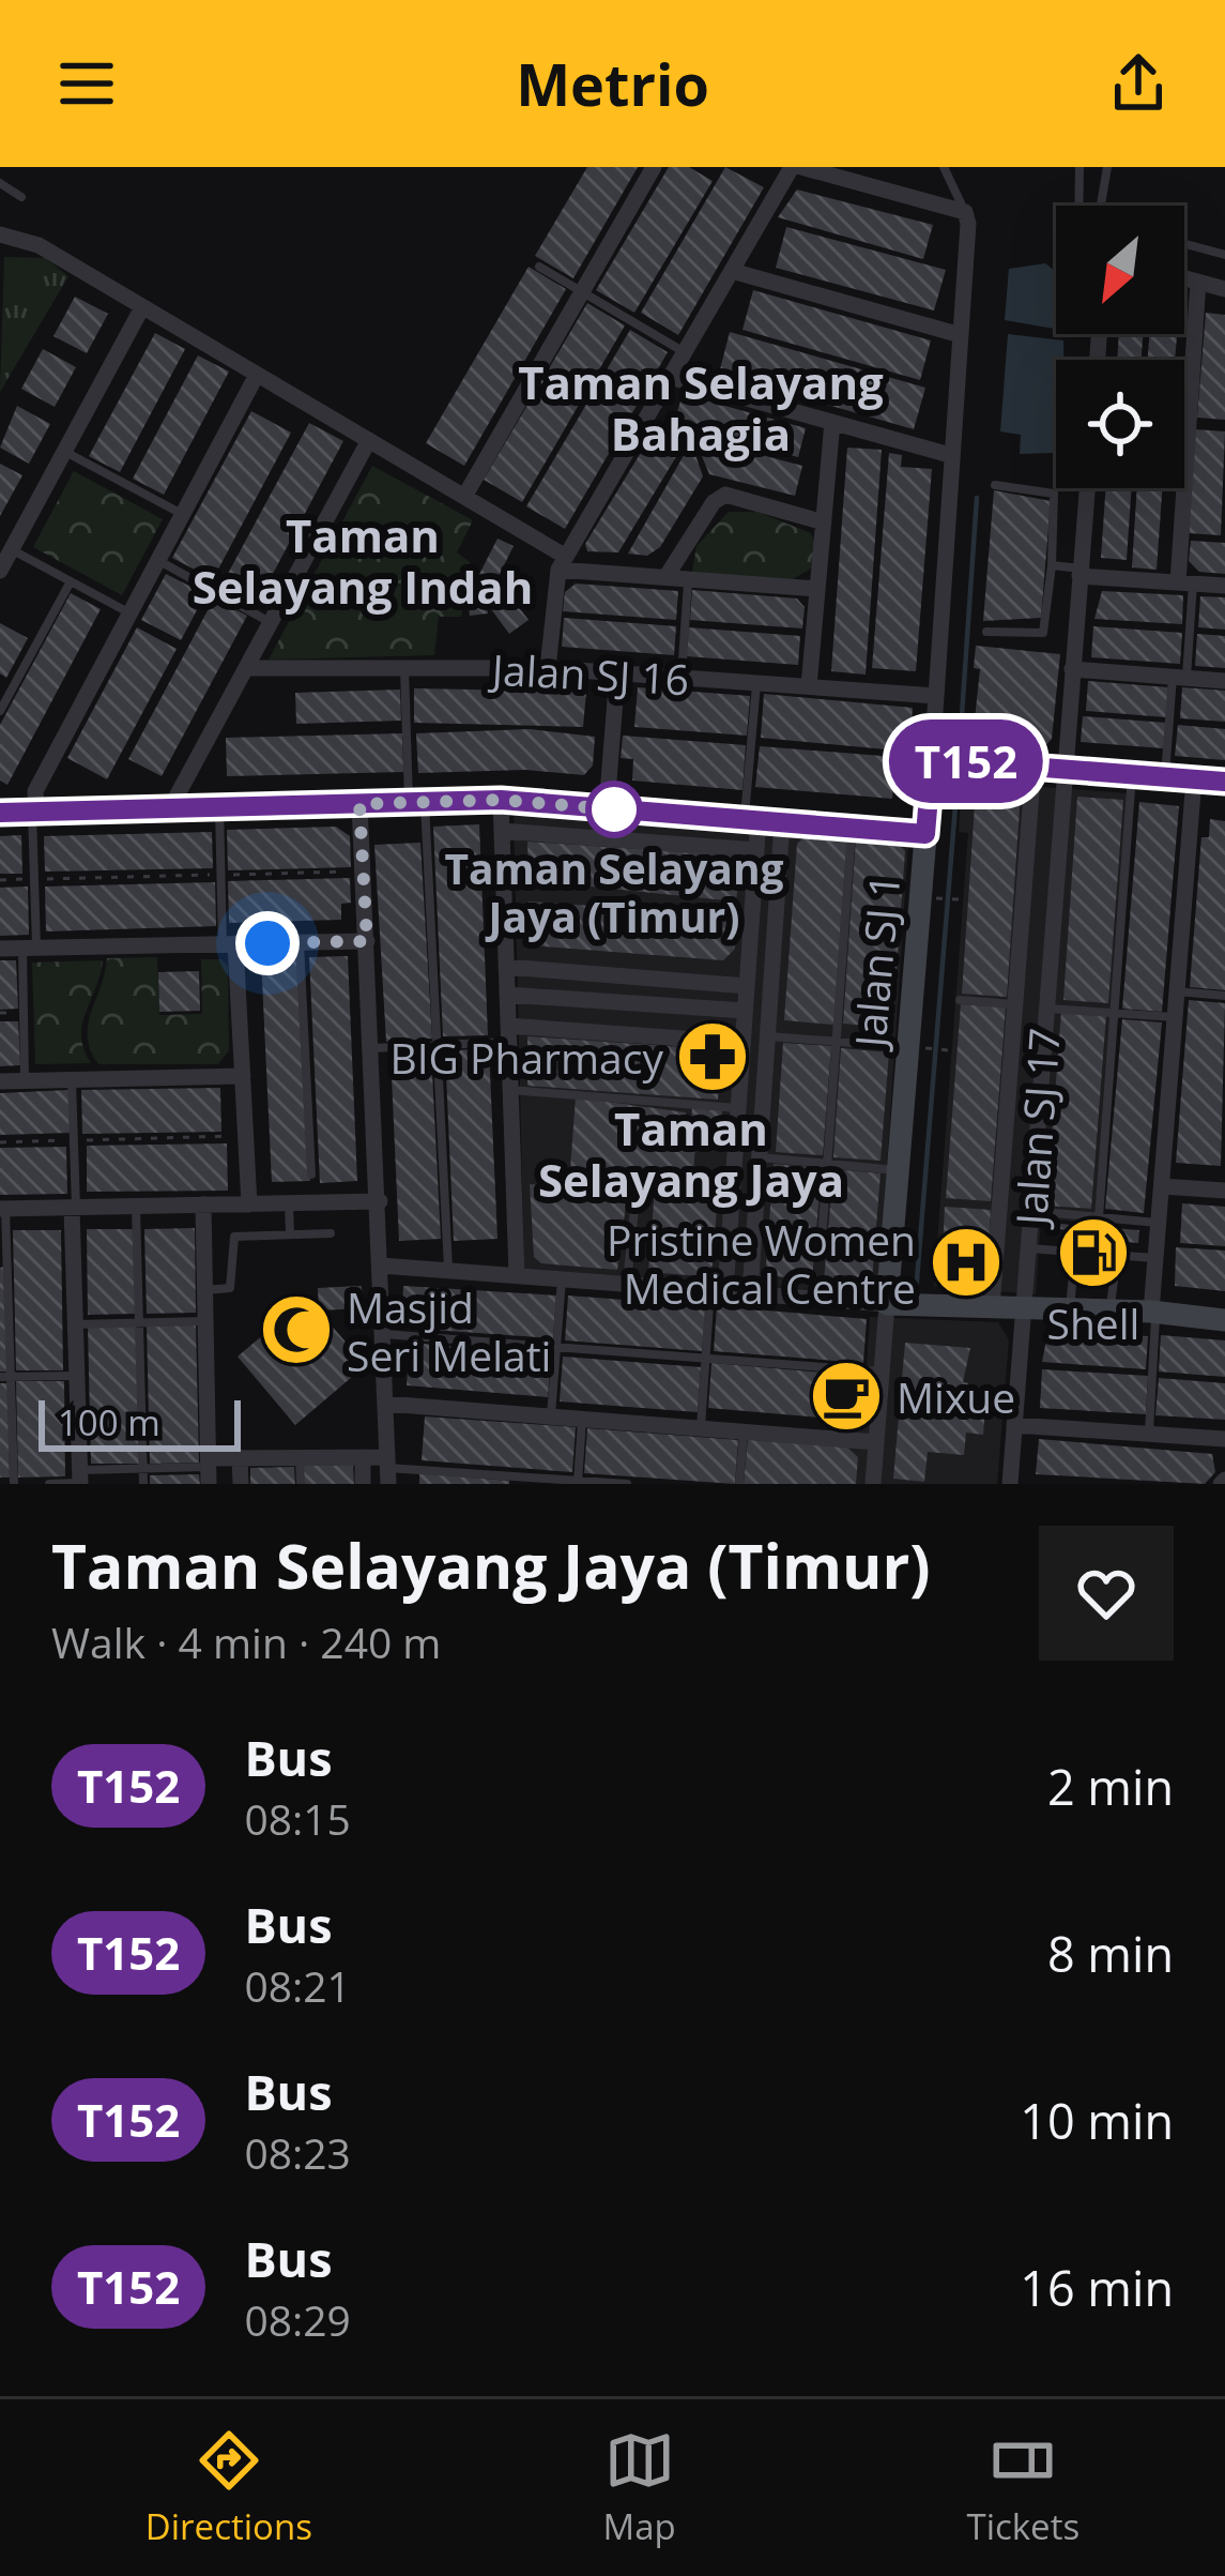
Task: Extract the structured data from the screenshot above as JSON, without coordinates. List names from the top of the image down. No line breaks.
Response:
{"streets":{"street":["Jalan SJ 16","Jalan SJ 1","Jalan SJ 17"]},"crossings":[["Jalan SJ 16","Jalan SJ 1"]],"districts":["Taman Selayang Bahagia","Taman Selayang Indah","Taman Selayang Jaya"],"places":{"other":["Taman Selayang Jaya (Timur)"],"pharmacy":["BIG Pharmacy"],"fuel station":["Shell"],"hospital":["Pristine Women Medical Centre"],"mosque":["Masjid Seri Melati"],"cafe":["Mixue"]},"lines":["bus line T152"],"scale_bar":"100 m","north":"bottom left","page":{"header":"Metrio","on_map":"T152","scale":"100 m","heading":["Taman Selayang Jaya (Timur)","Walk · 4 min · 240 m"],"list":[{"mark":"T152","name":"Bus","note":"08:15","value":"2 min"},{"mark":"T152","name":"Bus","note":"08:21","value":"8 min"},{"mark":"T152","name":"Bus","note":"08:23","value":"10 min"},{"mark":"T152","name":"Bus","note":"08:29","value":"16 min"}],"tabs":["Directions","Map","Tickets"]}}
